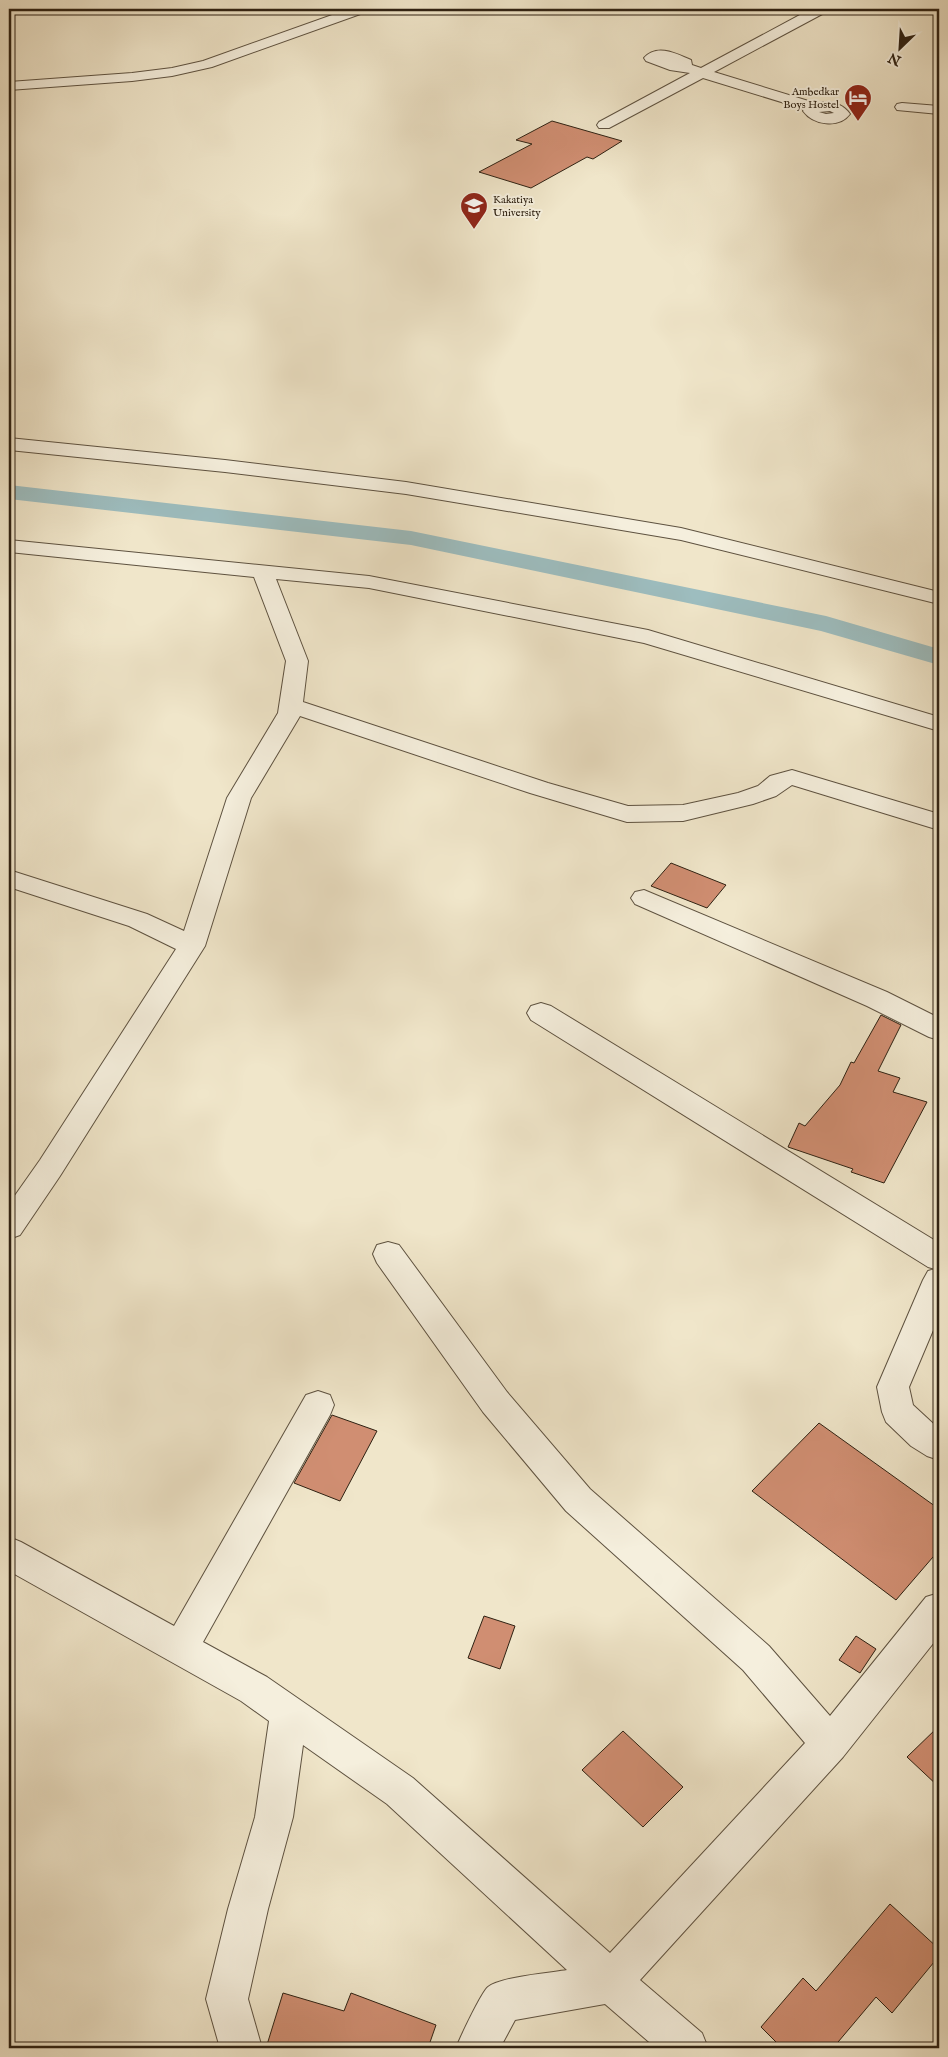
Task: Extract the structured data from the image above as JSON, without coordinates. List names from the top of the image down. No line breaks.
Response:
{"places":{"hotel":["Ambedkar Boys Hostel"],"school or university":["Kakatiya University"]},"north":"bottom left"}
